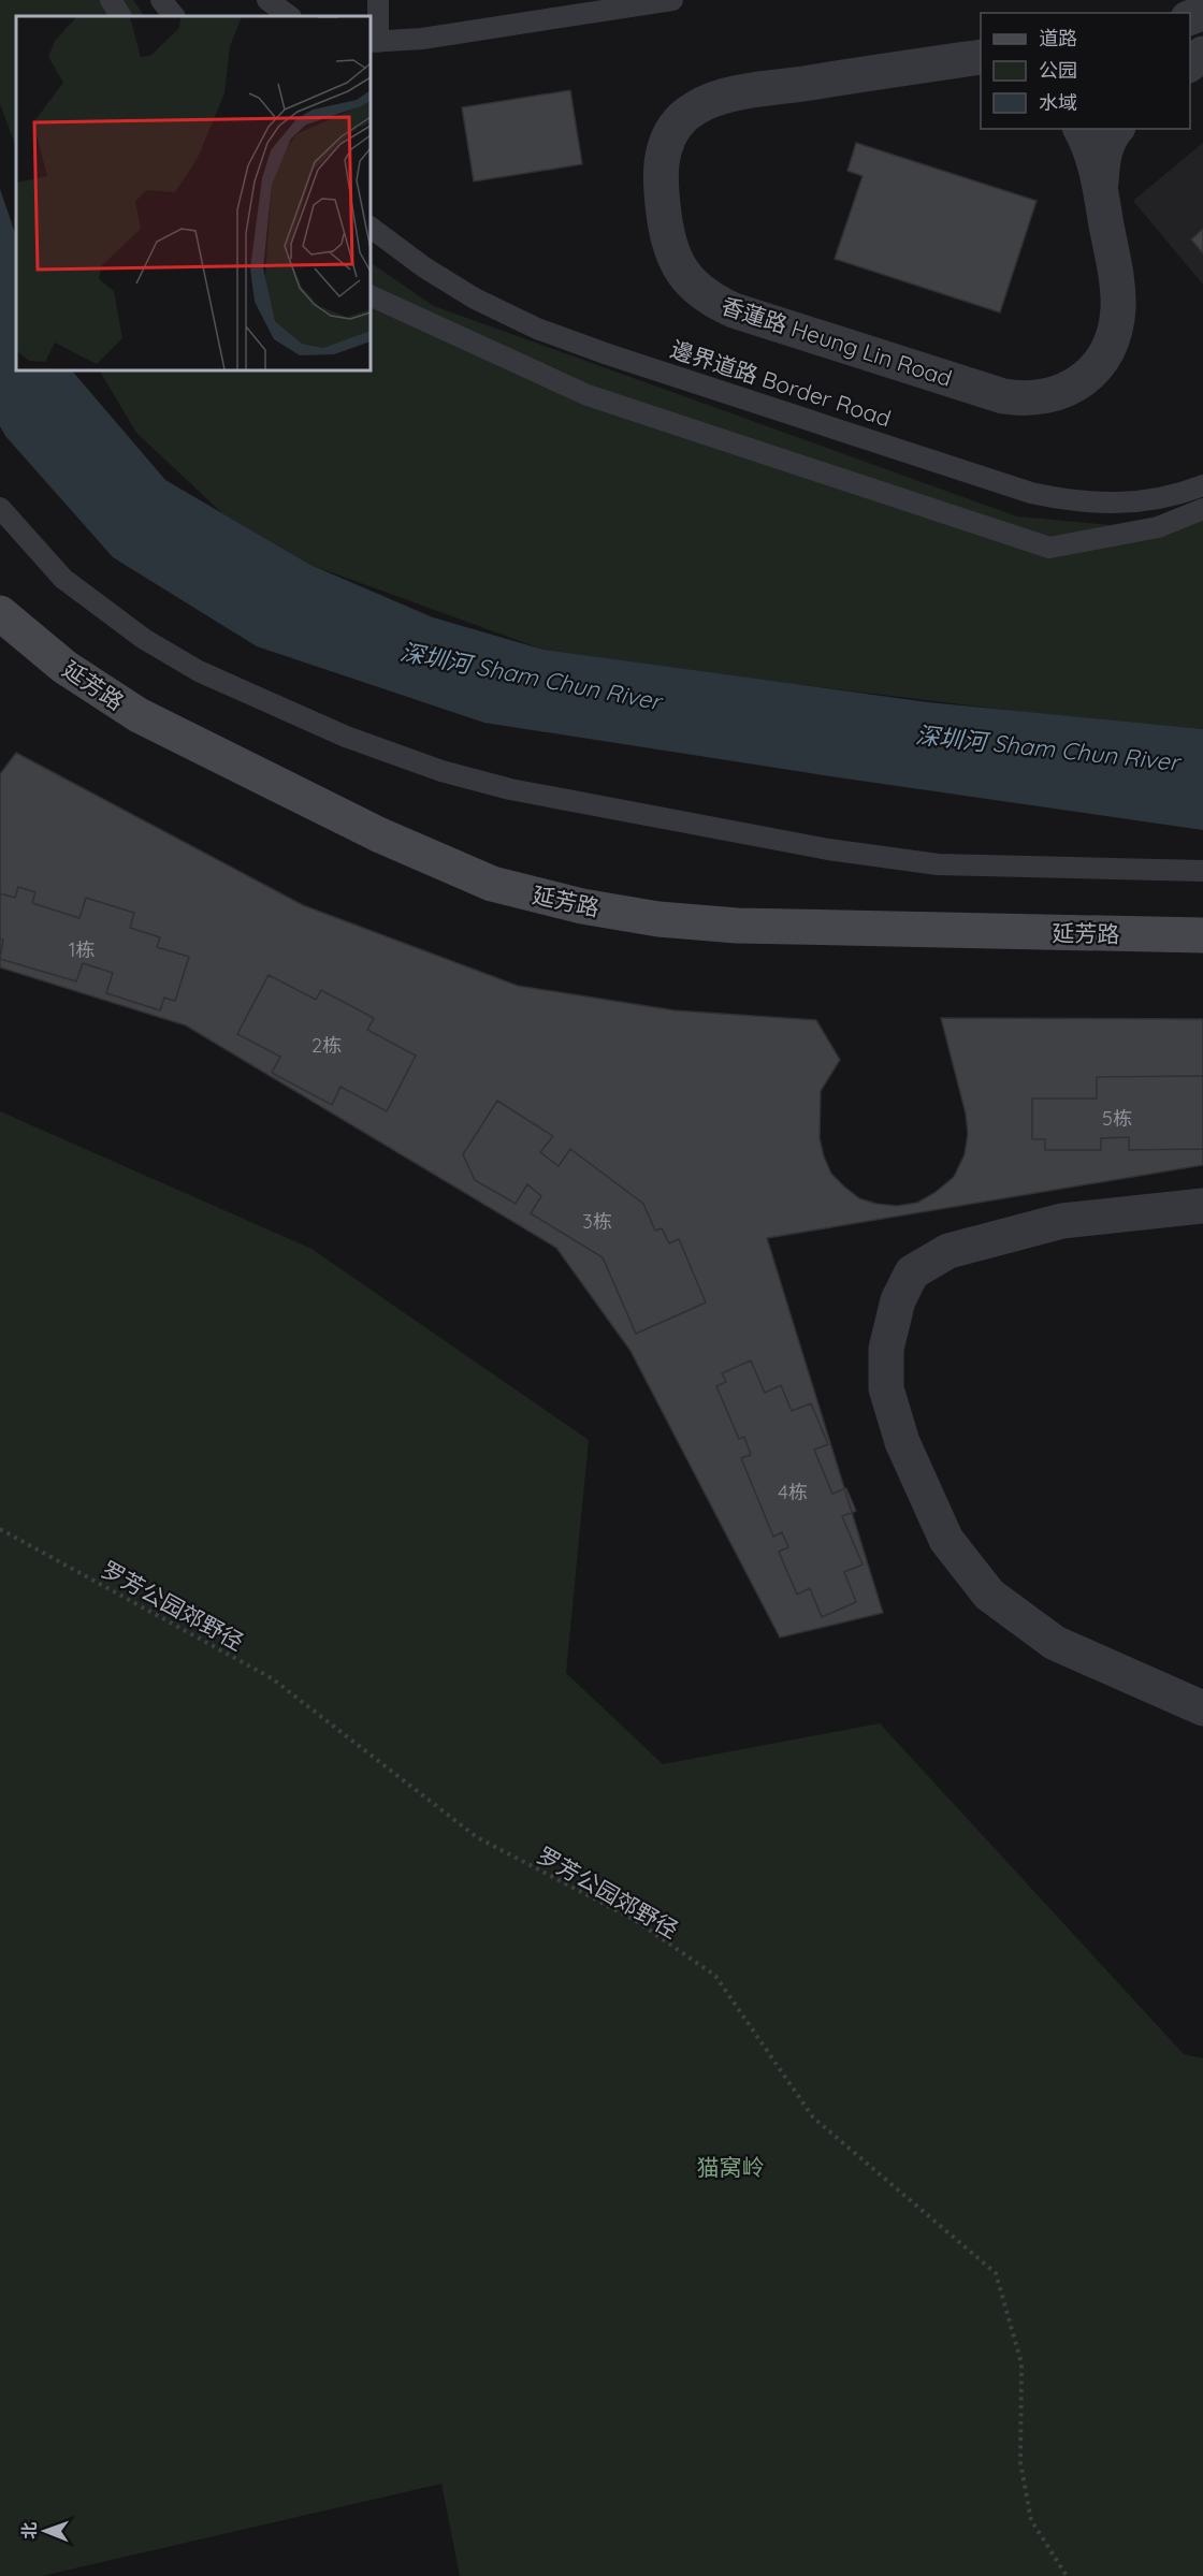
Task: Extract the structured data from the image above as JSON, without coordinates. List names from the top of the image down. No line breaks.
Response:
{"streets":{"main road":["延芳路"],"street":["香蓮路 Heung Lin Road"],"lane":["邊界道路 Border Road"],"path":["罗芳公园郊野径"]},"water":["深圳河 Sham Chun River"],"parks":["猫窝岭"],"house_numbers":["1栋","2栋","5栋","3栋","4栋"],"legend":["道路","公园","水域"],"north":"left"}
